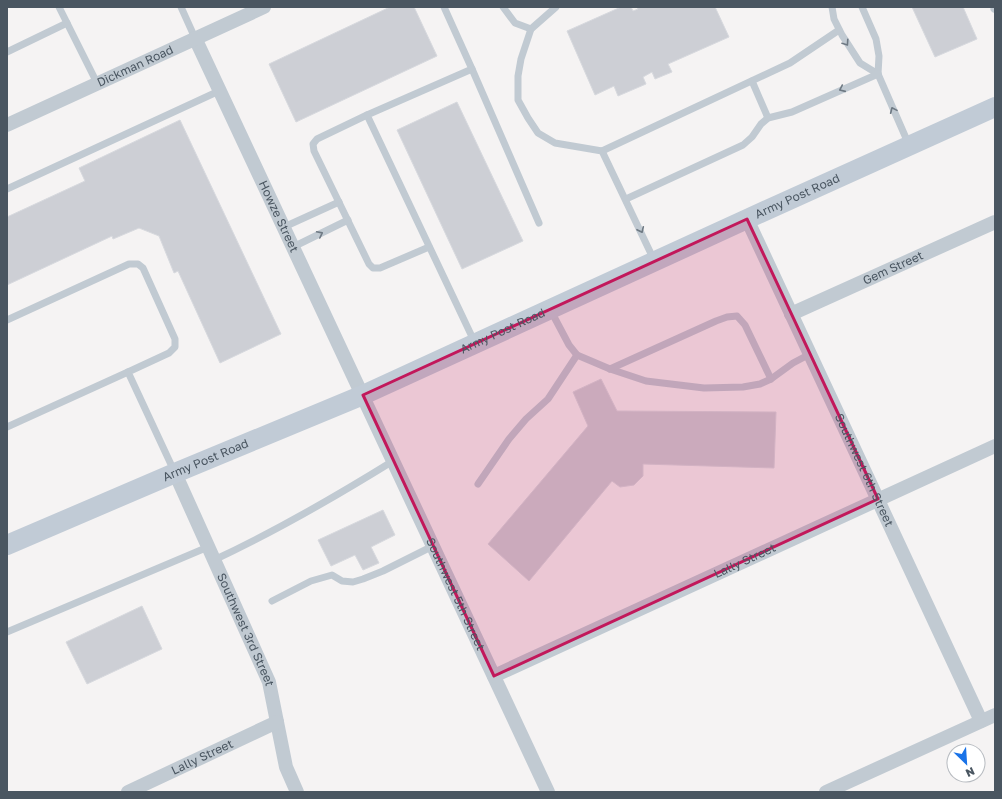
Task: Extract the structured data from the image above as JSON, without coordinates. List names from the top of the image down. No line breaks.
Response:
{"streets":{"main road":["Army Post Road"],"street":["Dickman Road","Howze Street","Gem Street","Southwest 6th Street","Lally Street","Southwest 5th Street","Southwest 3rd Street"]},"crossings":[["Dickman Road","Howze Street"],["Army Post Road","Howze Street"],["Army Post Road","Southwest 6th Street"],["Army Post Road","Southwest 5th Street"],["Army Post Road","Southwest 3rd Street"],["Howze Street","Southwest 5th Street"],["Gem Street","Southwest 6th Street"],["Southwest 6th Street","Lally Street"],["Lally Street","Southwest 5th Street"],["Lally Street","Southwest 3rd Street"]],"north":"bottom right"}
